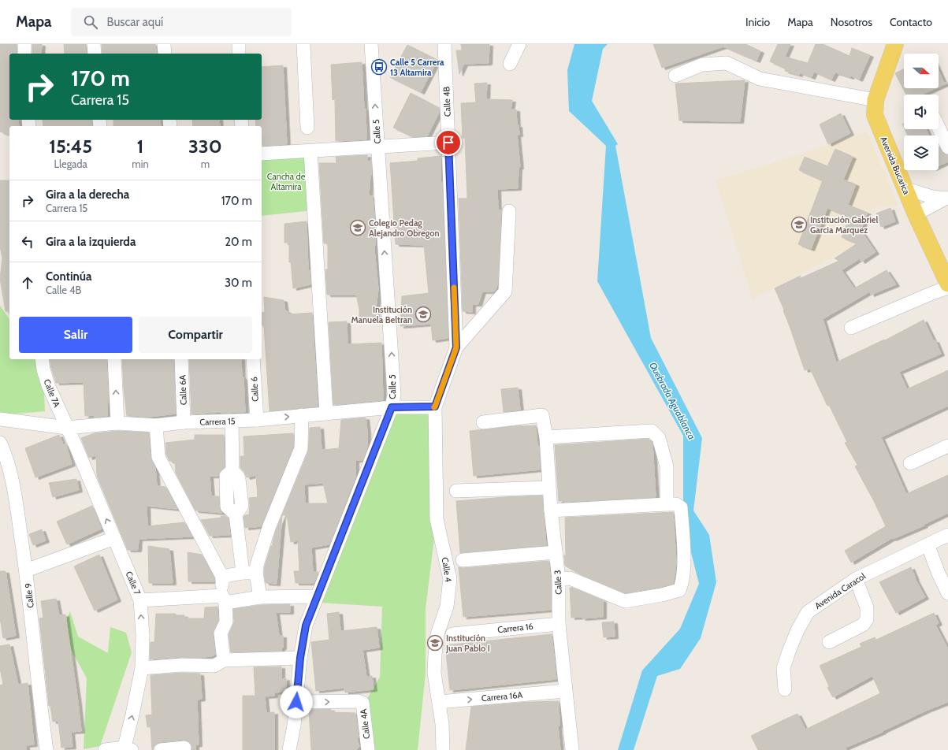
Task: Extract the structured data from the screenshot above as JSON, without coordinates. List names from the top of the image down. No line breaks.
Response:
{"streets":{"main road":["Avenida Bucarica"],"street":["Calle 4B","Calle 5","Calle 6","Calle 6A","Calle 7A","Carrera 15","Calle 4","Calle 3","Calle 7","Avenida Caracol","Calle 9","Carrera 16","Carrera 16A","Calle 4A"]},"crossings":[["Calle 5","Carrera 15"],["Calle 5","Calle 4A"],["Calle 6","Carrera 15"],["Calle 6A","Carrera 15"],["Calle 7A","Carrera 15"],["Calle 7A","Calle 7"],["Carrera 15","Calle 4"],["Carrera 15","Calle 7"],["Calle 4","Carrera 16A"],["Calle 3","Carrera 16"],["Calle 3","Carrera 16A"]],"one_way":["Carrera 16A"],"water":["Quebrada Aguablanca"],"parks":["Cancha de Altamira"],"places":{"bus stop":["Calle 5 Carrera 13 Altamira"],"school or university":["Institución Gabriel Garcia Marquez","Colegio Pedag Alejandro Obregon","Institución Manuela Beltran","Institución Juan Pablo I"]},"north":"right","page":{"header":"Mapa","search":"Buscar aquí","nav":["Inicio","Mapa","Nosotros","Contacto"],"turn":["170 m","Carrera 15"],"eta":["15:45","Llegada","1","min","330","m"],"list":[{"name":"Gira a la derecha","note":"Carrera 15","value":"170 m"},{"name":"Gira a la izquierda","value":"20 m"},{"name":"Continúa","note":"Calle 4B","value":"30 m"}],"buttons":["Salir","Compartir"]}}
